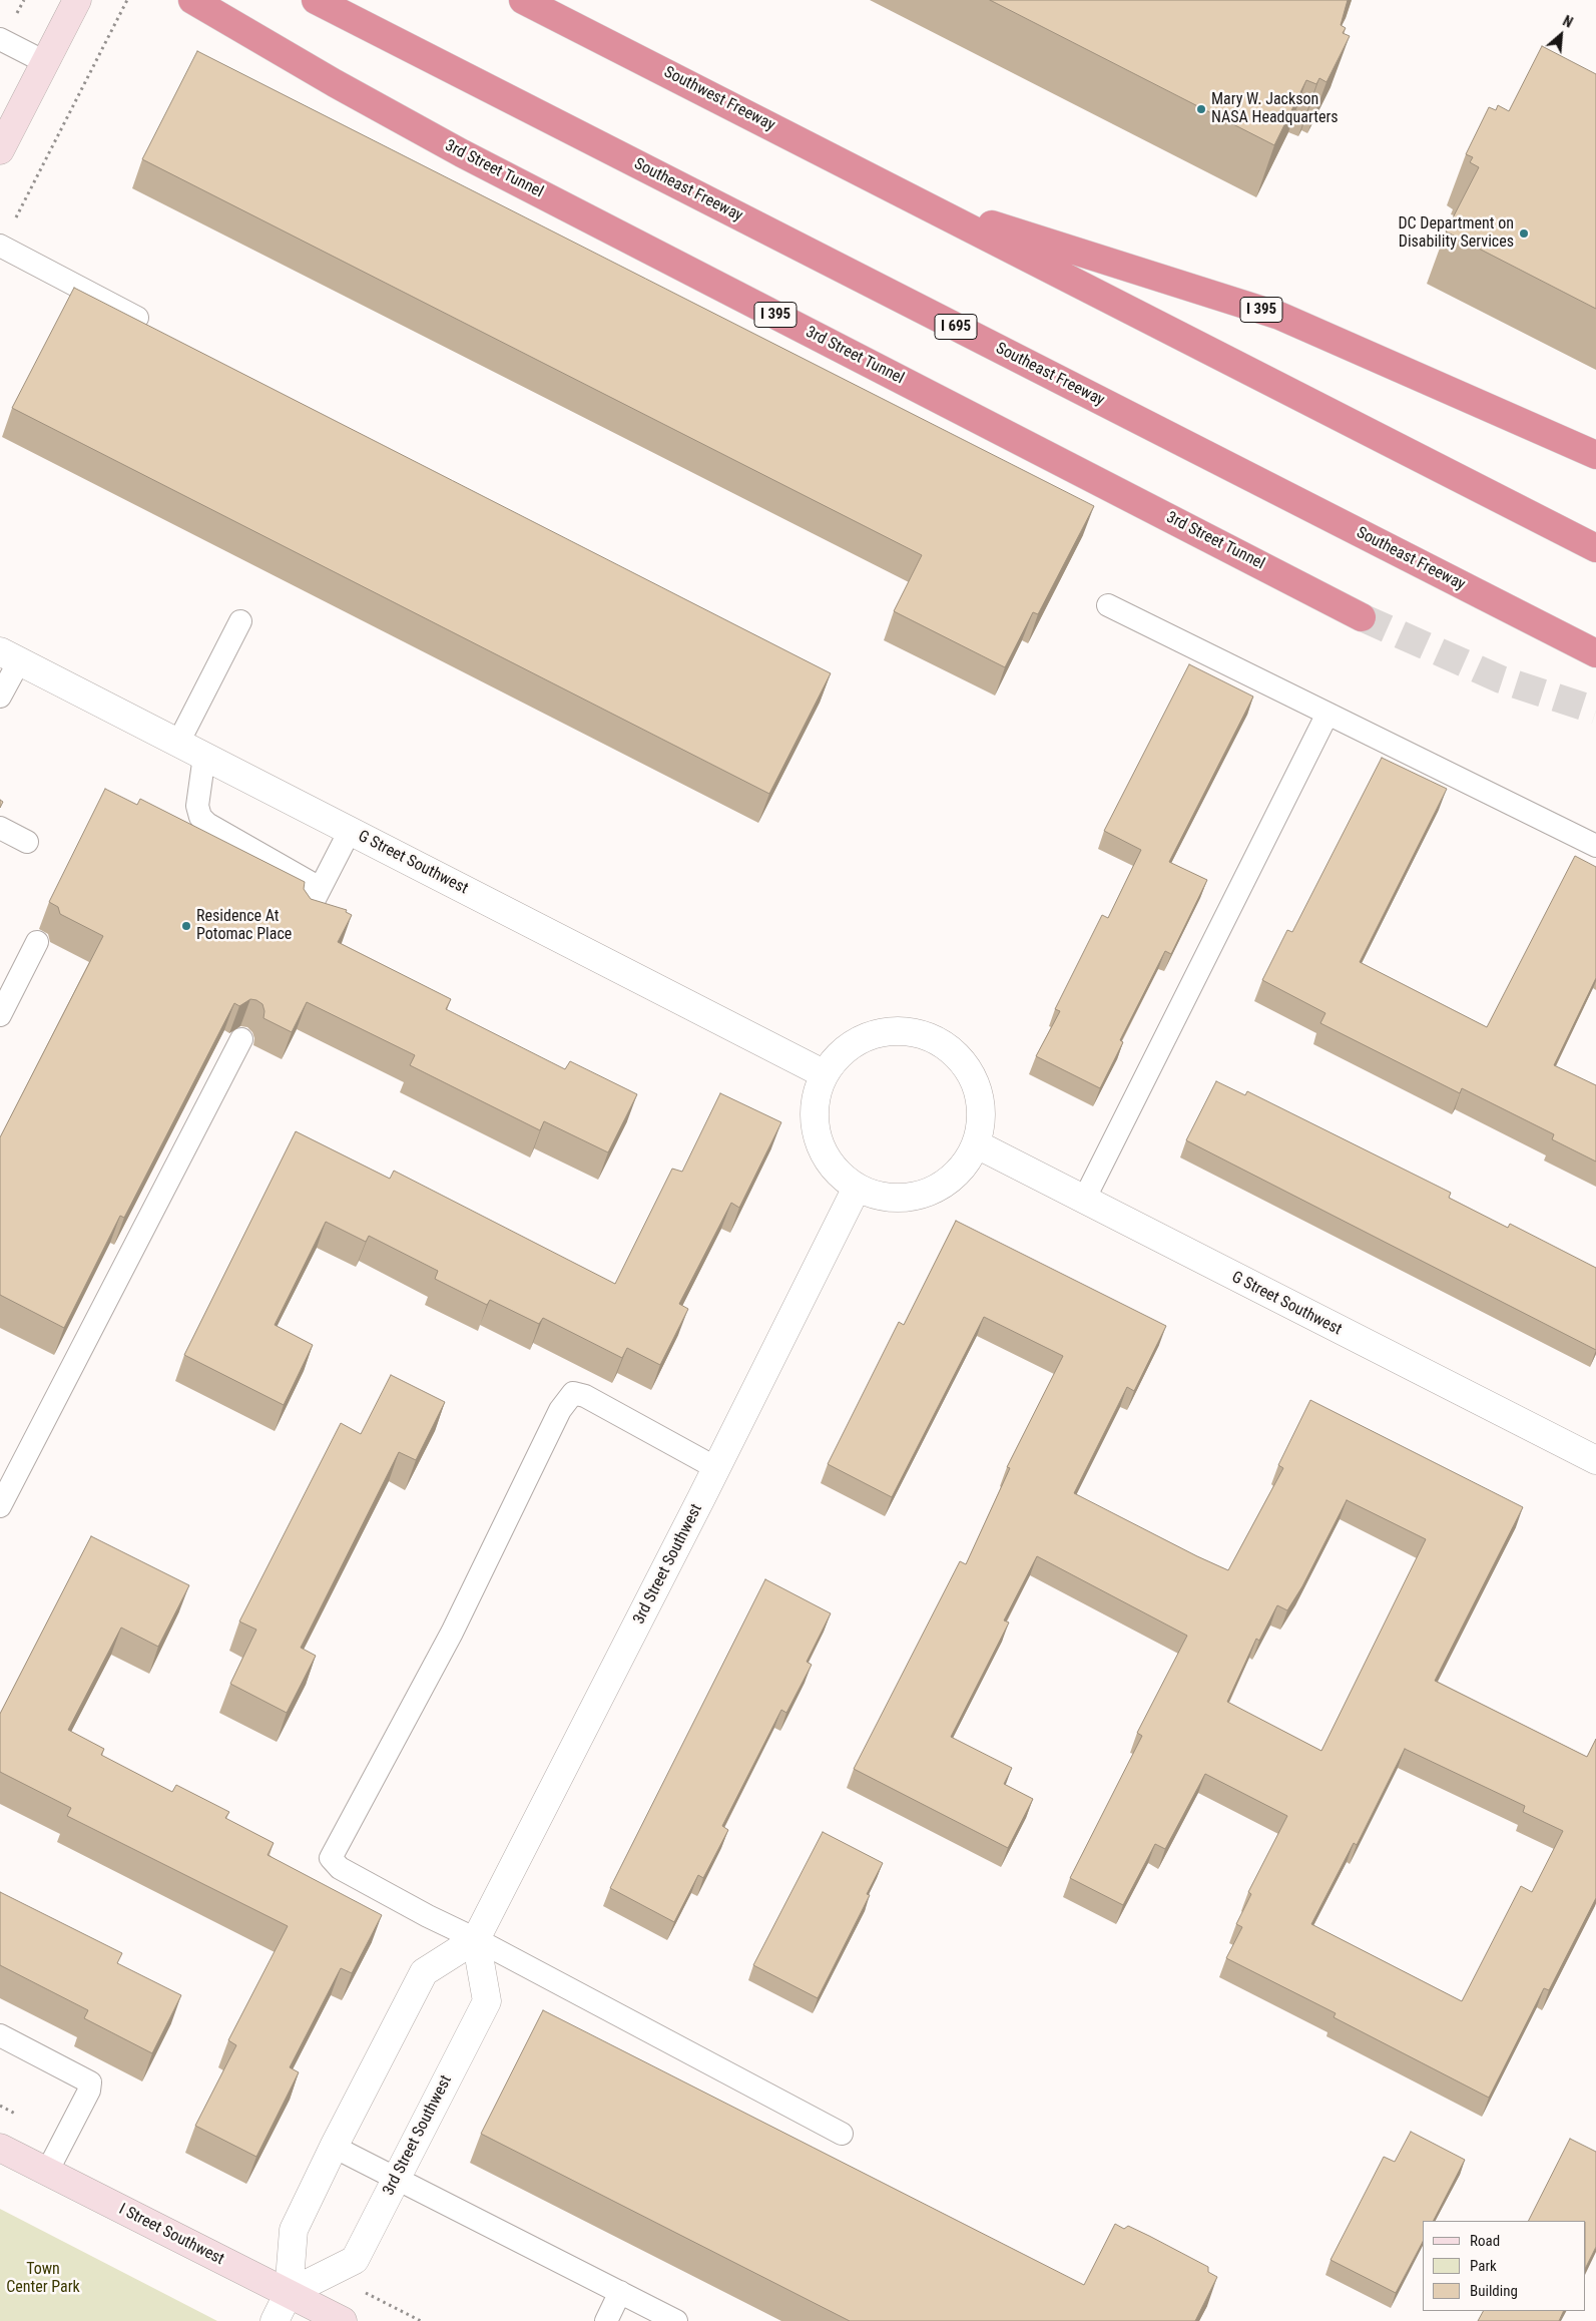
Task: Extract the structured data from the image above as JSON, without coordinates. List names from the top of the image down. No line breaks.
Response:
{"streets":{"highway":["Southwest Freeway","3rd Street Tunnel","Southeast Freeway","I 395","I 695"],"main road":["I Street Southwest"],"street":["G Street Southwest","3rd Street Southwest"]},"crossings":[["Southwest Freeway","I 395"],["G Street Southwest","3rd Street Southwest"],["3rd Street Southwest","I Street Southwest"]],"parks":["Town Center Park"],"places":["Mary W. Jackson NASA Headquarters","DC Department on Disability Services","Residence At Potomac Place"],"legend":["Road","Park","Building"],"north":"top right"}
